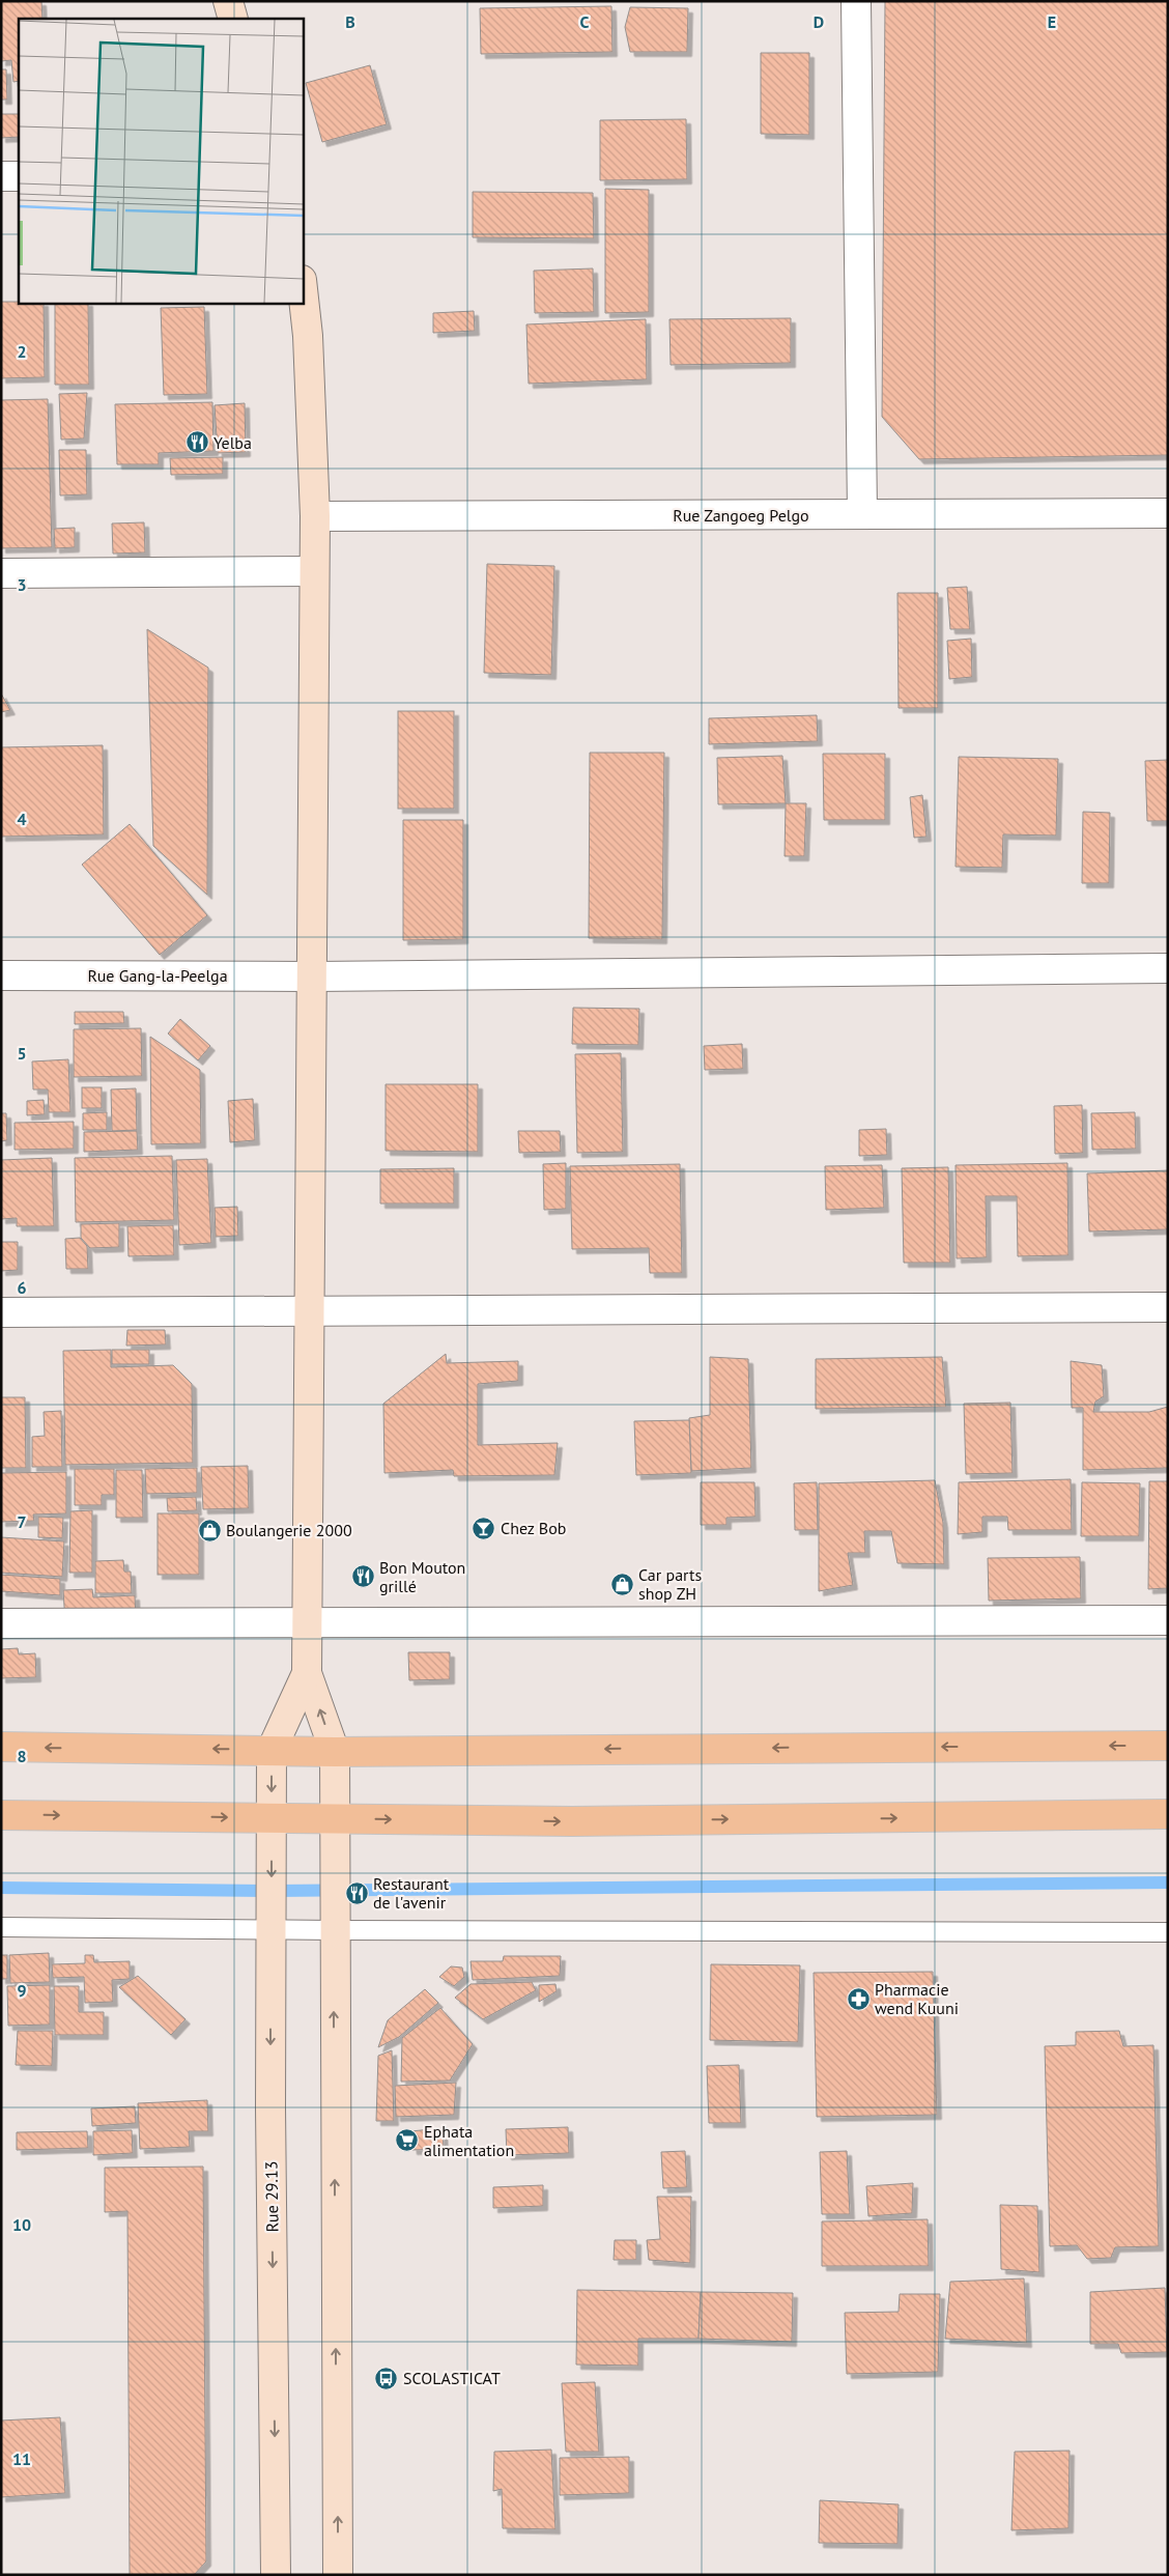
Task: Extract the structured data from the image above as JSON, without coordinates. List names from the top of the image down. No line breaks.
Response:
{"streets":{"main road":["Rue 29.13"],"street":["Rue Zangoeg Pelgo","Rue Gang-la-Peelga"]},"places":{"restaurant":["Yelba","Bon Mouton grillé","Restaurant de l'avenir"],"bar":["Chez Bob"],"shop":["Boulangerie 2000","Car parts shop ZH"],"pharmacy":["Pharmacie wend Kuuni"],"supermarket":["Ephata alimentation"],"bus stop":["SCOLASTICAT"]},"grid":{"columns":["B","C","D","E"],"rows":["2","3","4","5","6","7","8","9","10","11"]}}
